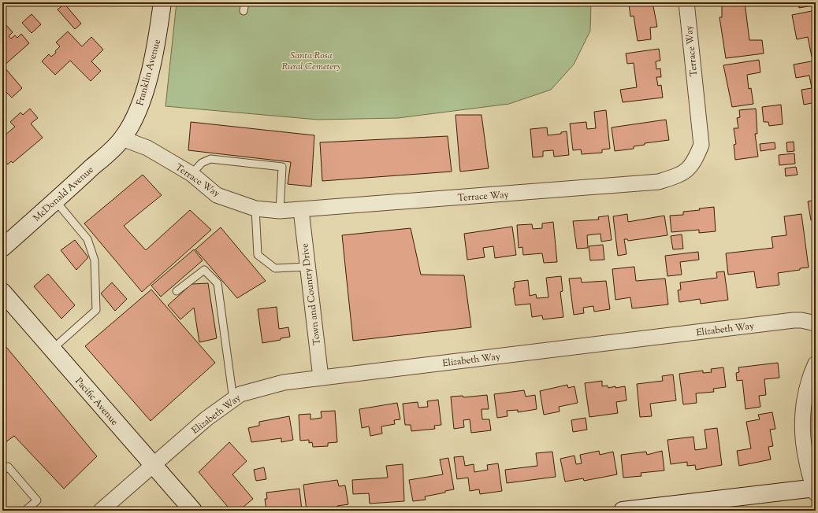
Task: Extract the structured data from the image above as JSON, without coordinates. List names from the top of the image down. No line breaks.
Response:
{"streets":{"street":["Terrace Way","Franklin Avenue","McDonald Avenue","Town and Country Drive","Elizabeth Way","Pacific Avenue"]},"crossings":[["Terrace Way","Franklin Avenue"],["Terrace Way","McDonald Avenue"],["Terrace Way","Town and Country Drive"],["Franklin Avenue","McDonald Avenue"],["Town and Country Drive","Elizabeth Way"],["Elizabeth Way","Pacific Avenue"]],"parks":["Santa Rosa Rural Cemetery"]}
